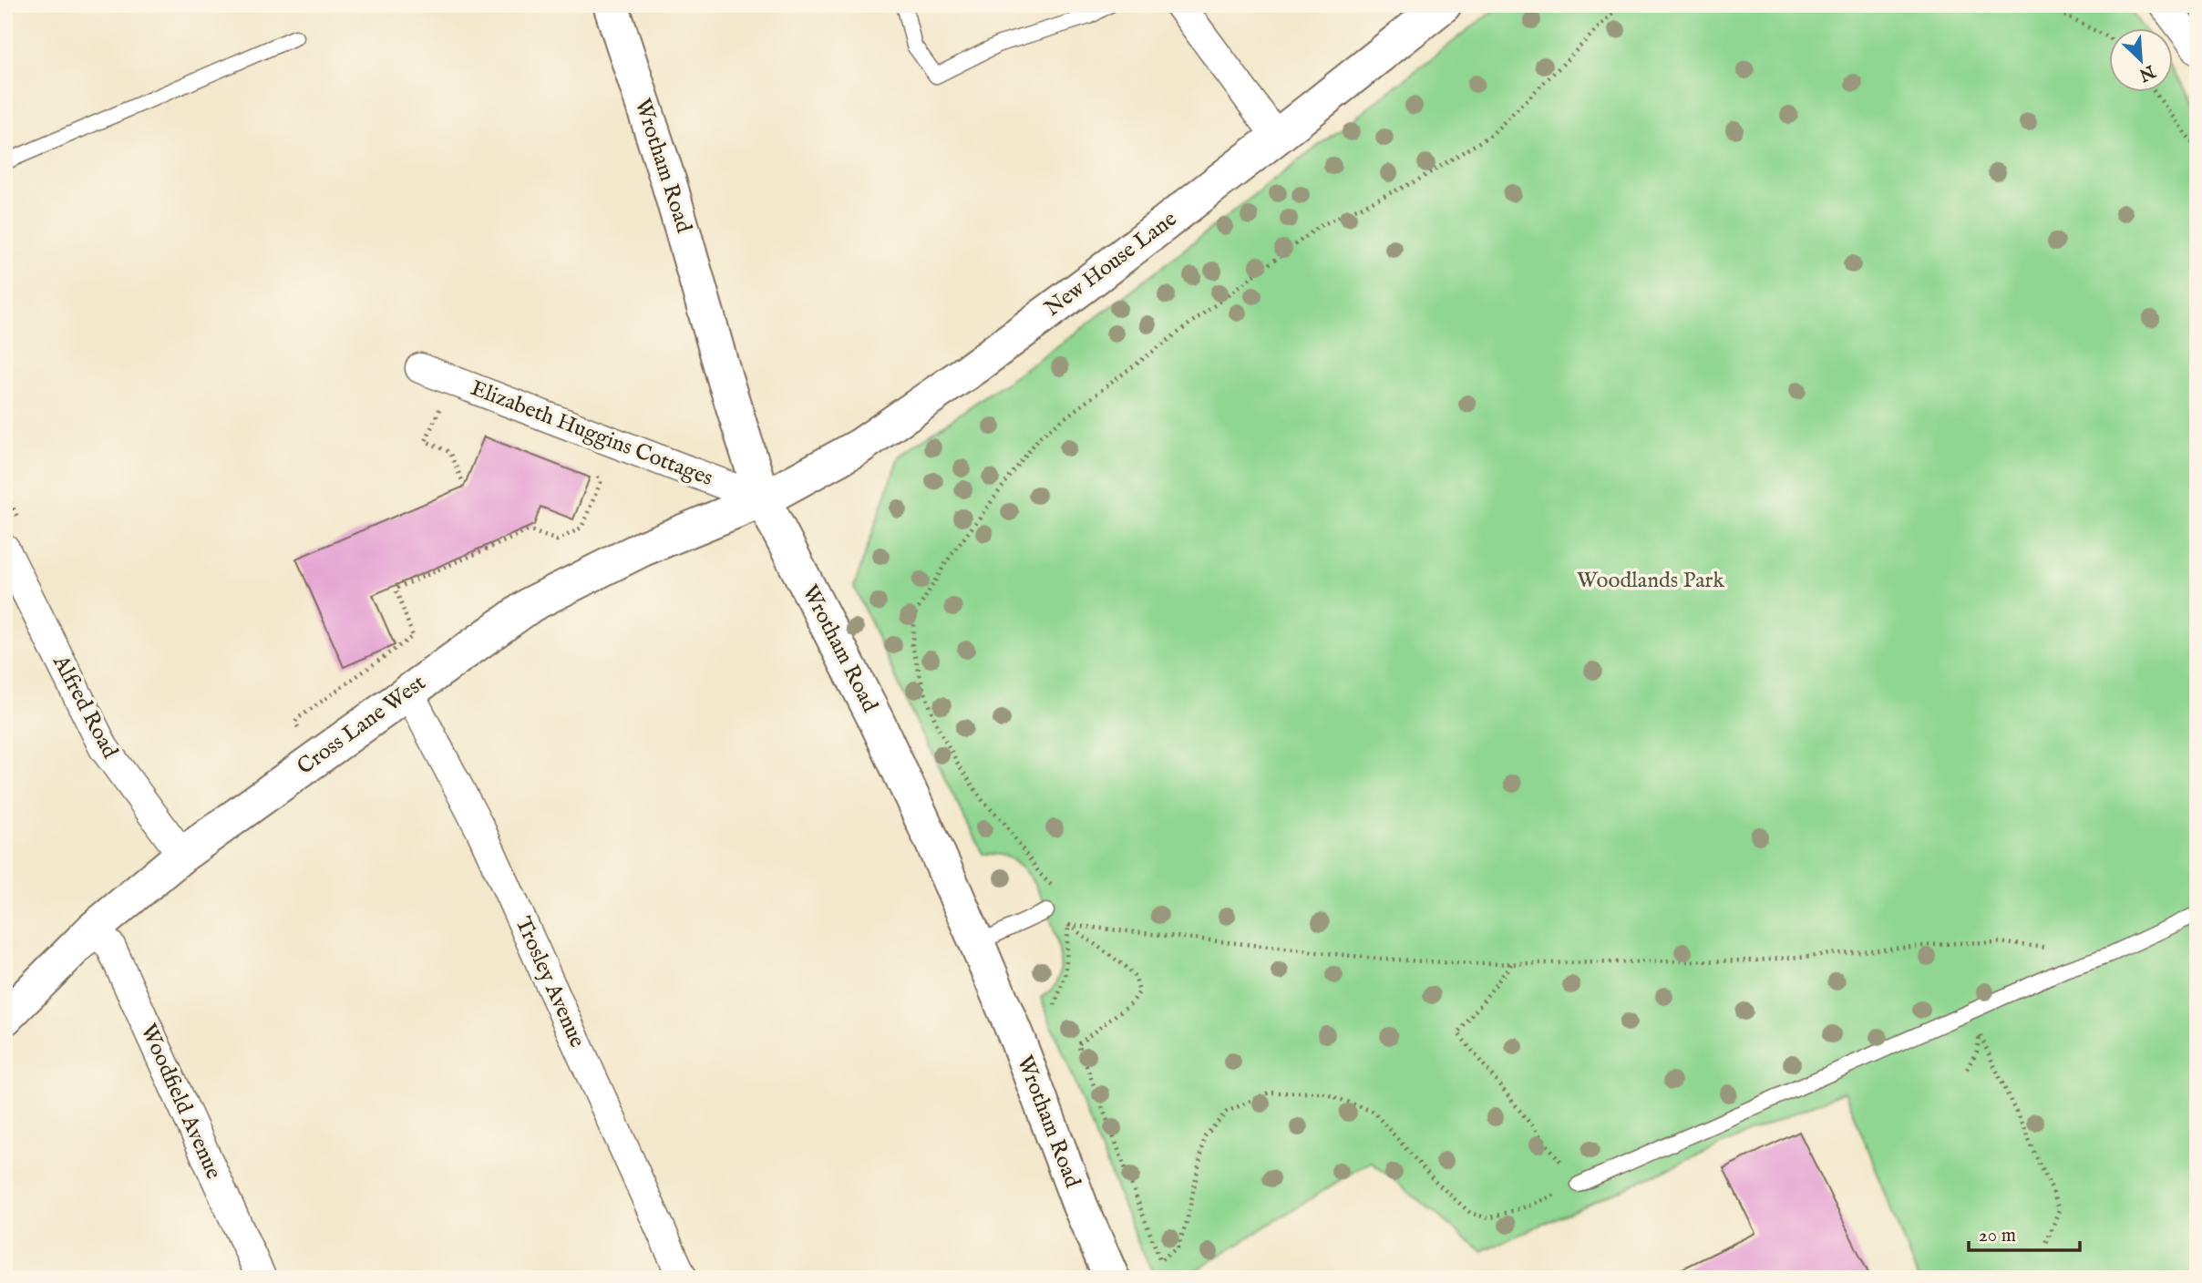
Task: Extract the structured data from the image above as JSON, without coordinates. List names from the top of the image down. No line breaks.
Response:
{"streets":{"street":["Wrotham Road","New House Lane","Elizabeth Huggins Cottages","Alfred Road","Cross Lane West","Trosley Avenue","Woodfield Avenue"]},"crossings":[["Wrotham Road","New House Lane"],["Wrotham Road","Elizabeth Huggins Cottages"],["Wrotham Road","Cross Lane West"],["New House Lane","Elizabeth Huggins Cottages"],["New House Lane","Cross Lane West"],["Elizabeth Huggins Cottages","Cross Lane West"],["Alfred Road","Cross Lane West"],["Cross Lane West","Trosley Avenue"],["Cross Lane West","Woodfield Avenue"]],"parks":["Woodlands Park"],"scale_bar":"20 m","north":"bottom right"}
